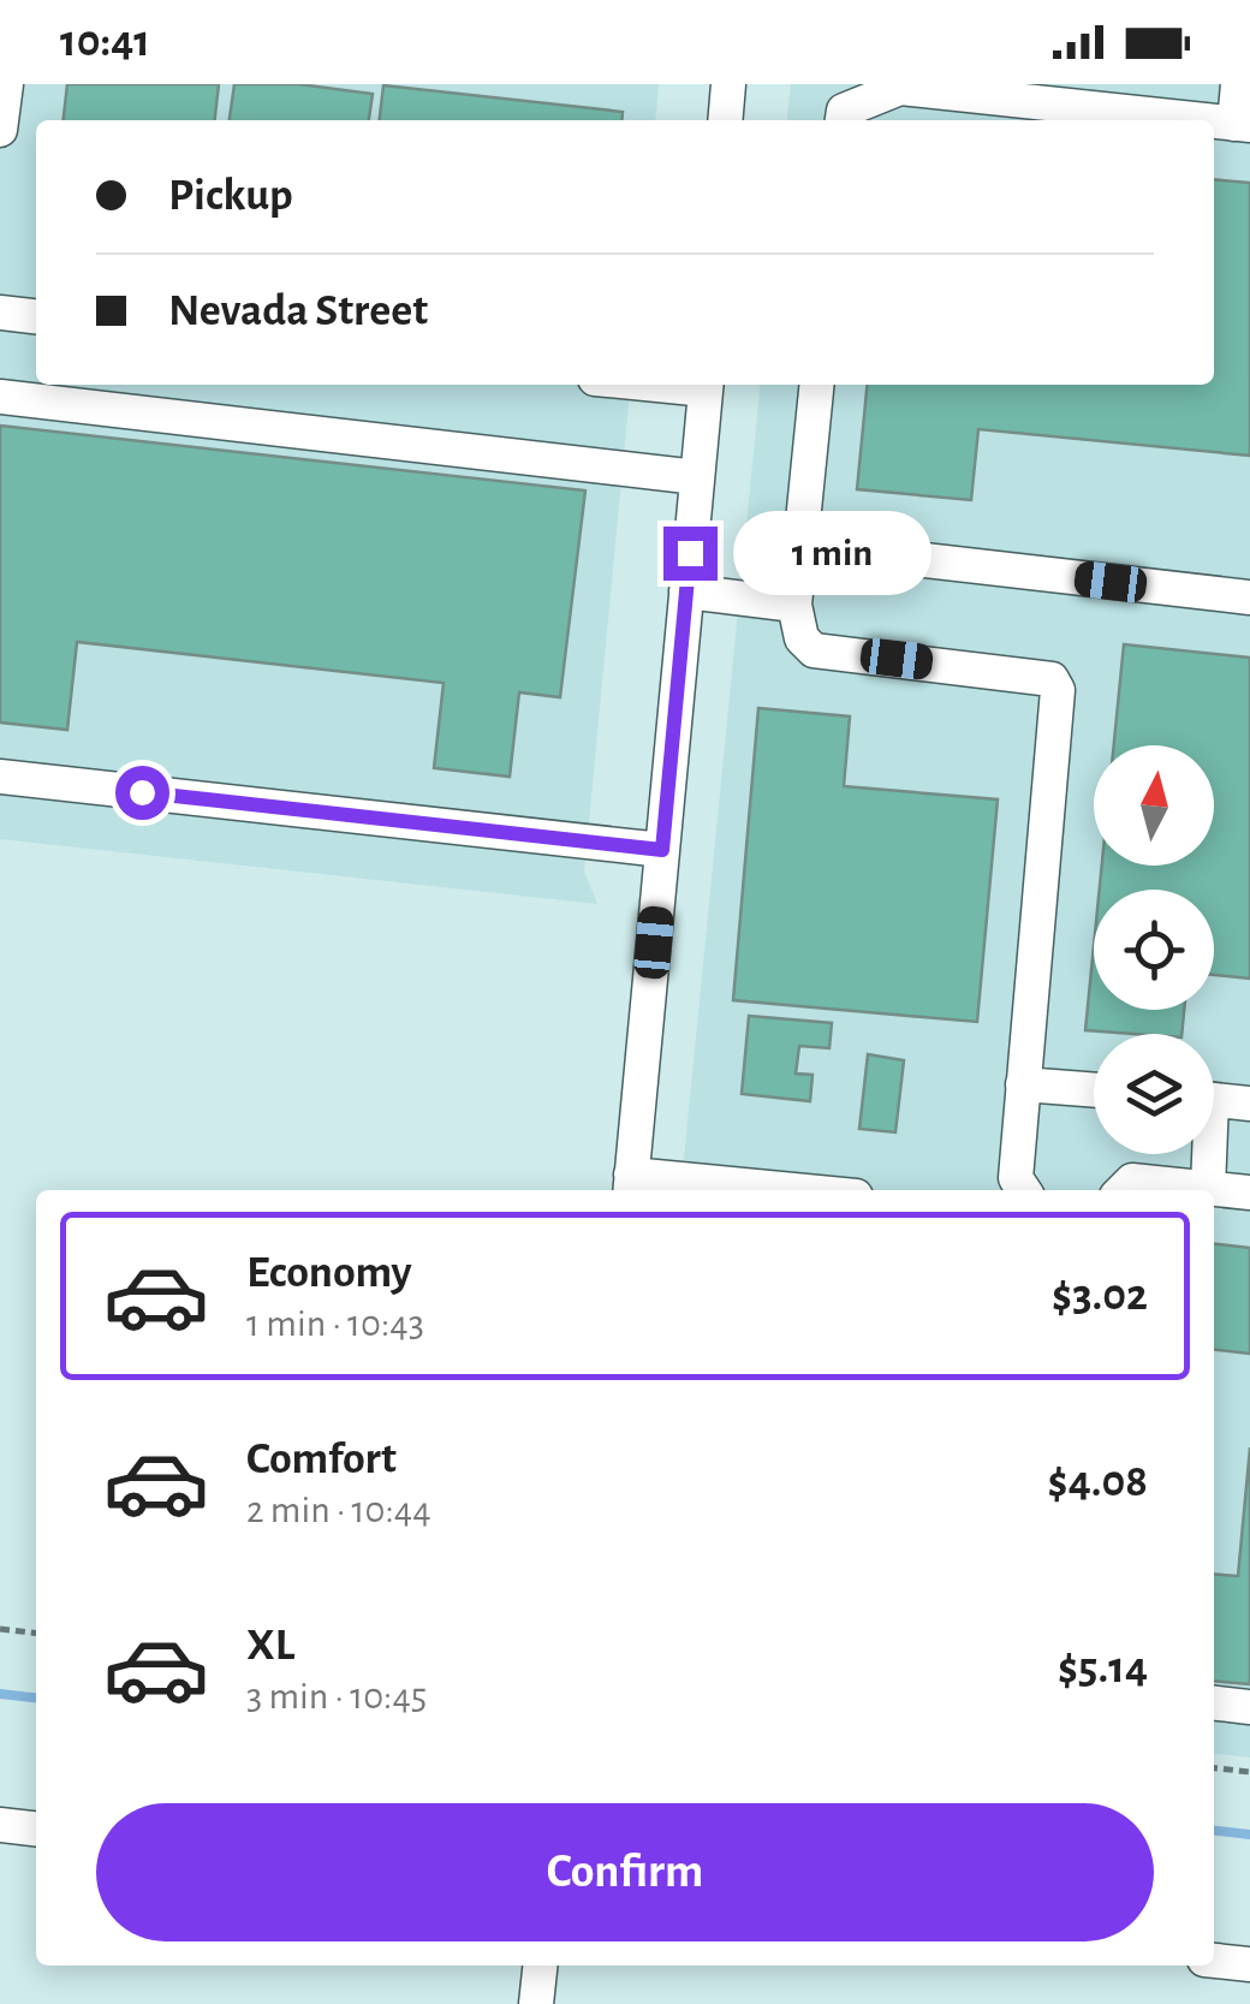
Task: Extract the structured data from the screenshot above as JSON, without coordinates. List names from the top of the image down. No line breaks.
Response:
{"north":"top","page":{"status":"10:41","banner":["Pickup","Nevada Street"],"bubble":"1 min","list":[{"name":"Economy","note":"1 min · 10:43","value":"$3.02"},{"name":"Comfort","note":"2 min · 10:44","value":"$4.08"},{"name":"XL","note":"3 min · 10:45","value":"$5.14"}],"buttons":"Confirm"}}
